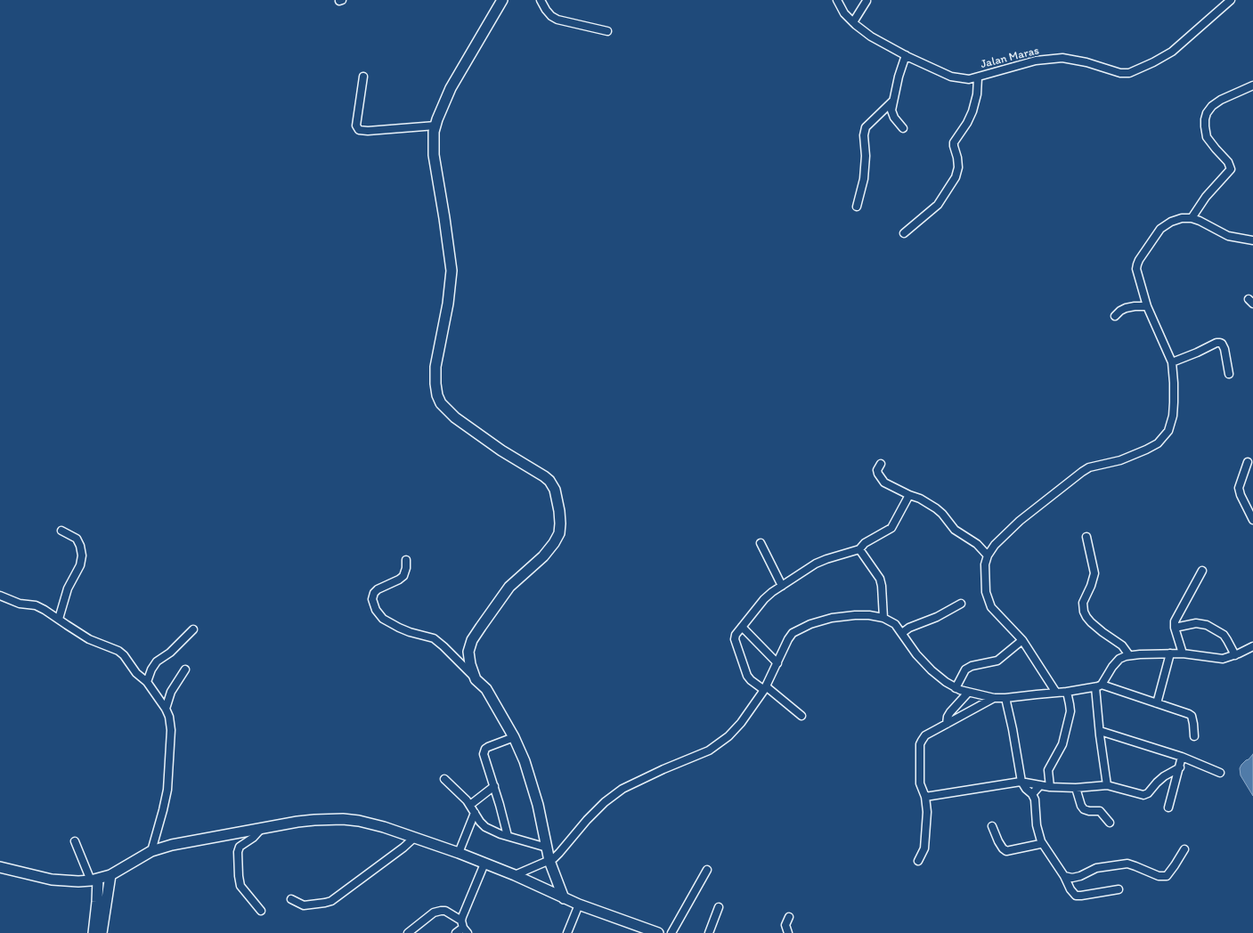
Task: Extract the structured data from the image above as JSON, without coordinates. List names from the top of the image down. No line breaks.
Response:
{"streets":{"street":["Jalan Maras"]}}
